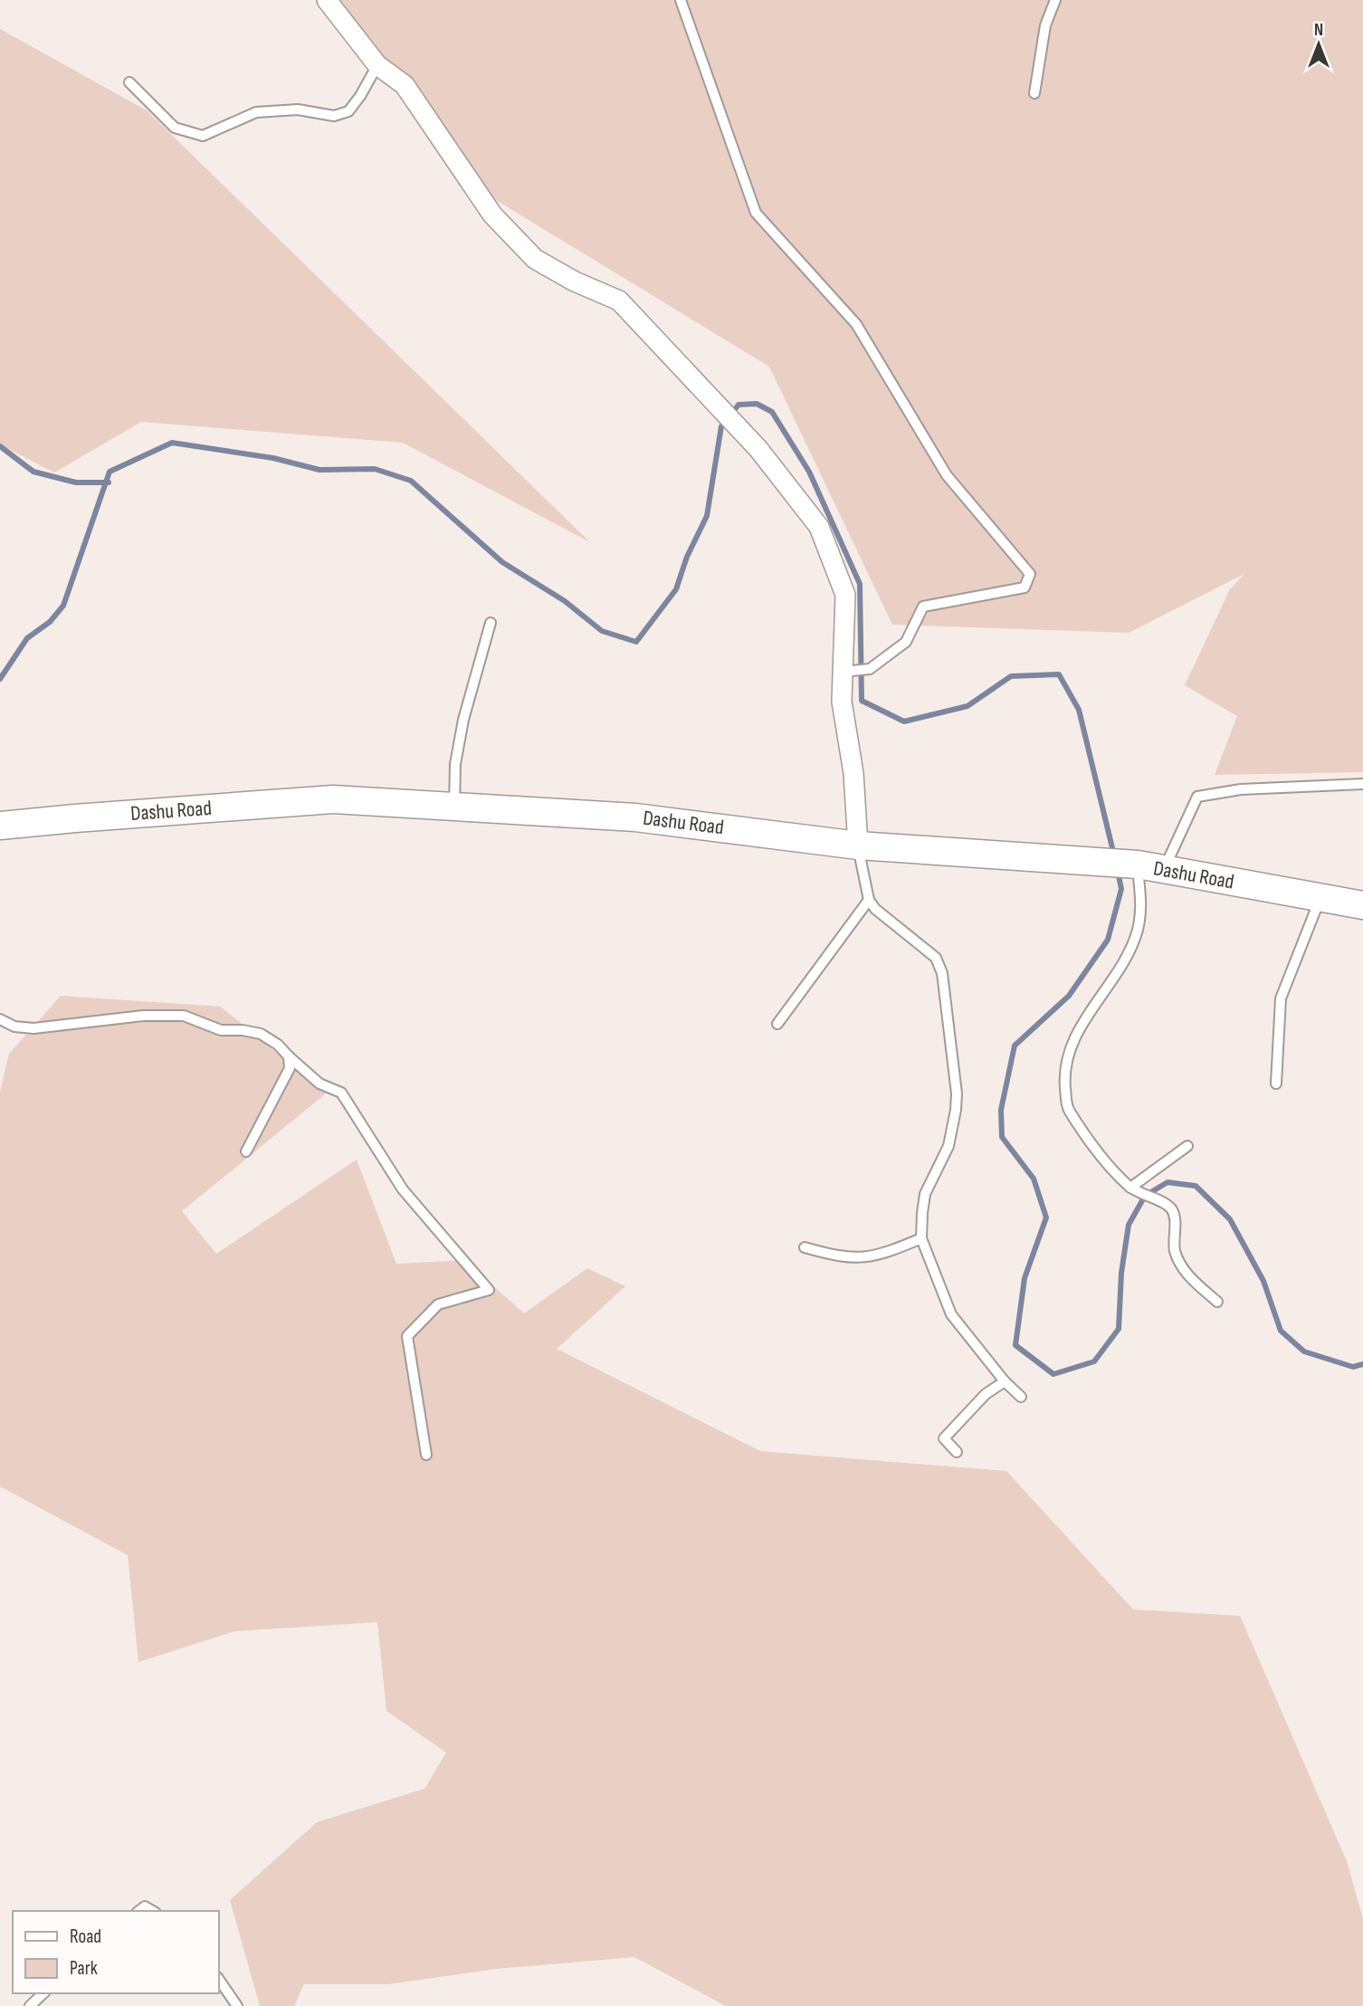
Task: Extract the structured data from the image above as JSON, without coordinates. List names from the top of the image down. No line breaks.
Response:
{"streets":{"street":["Dashu Road"]},"legend":["Road","Park"],"north":"top"}
